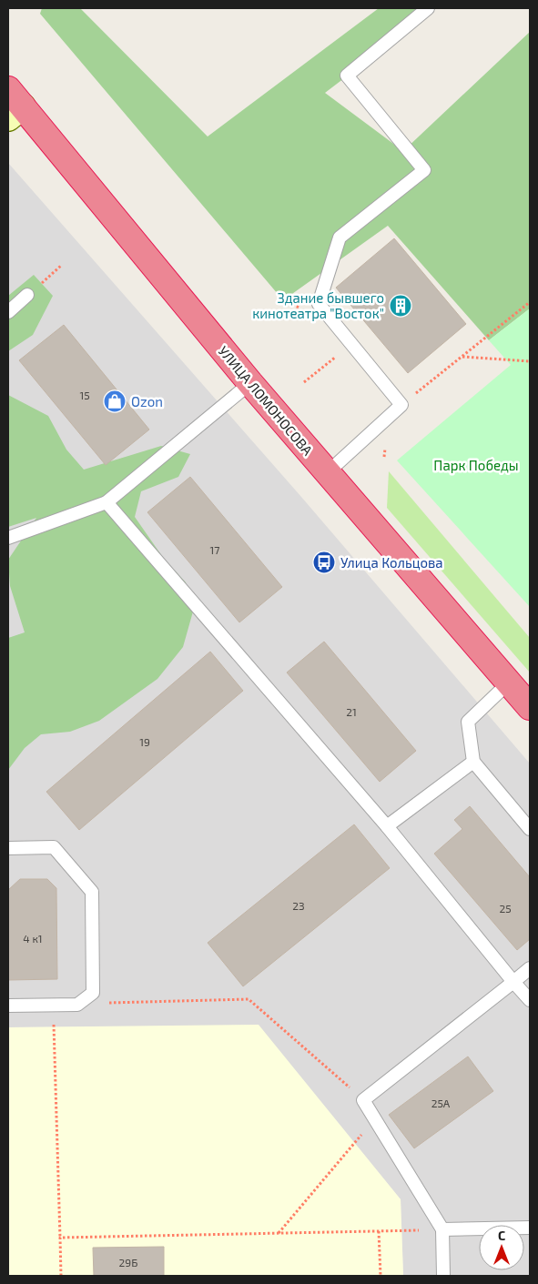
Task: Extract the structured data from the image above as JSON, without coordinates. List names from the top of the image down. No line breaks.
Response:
{"streets":{"highway":["УЛИЦА ЛОМОНОСОВА"]},"parks":["Парк Победы"],"places":{"building":["Здание бывшего кинотеатра \"Восток\""],"shop":["Ozon"],"bus stop":["Улица Кольцова"]},"house_numbers":["15","17","21","19","23","25","4 к1","25А","29Б"],"north":"top"}
